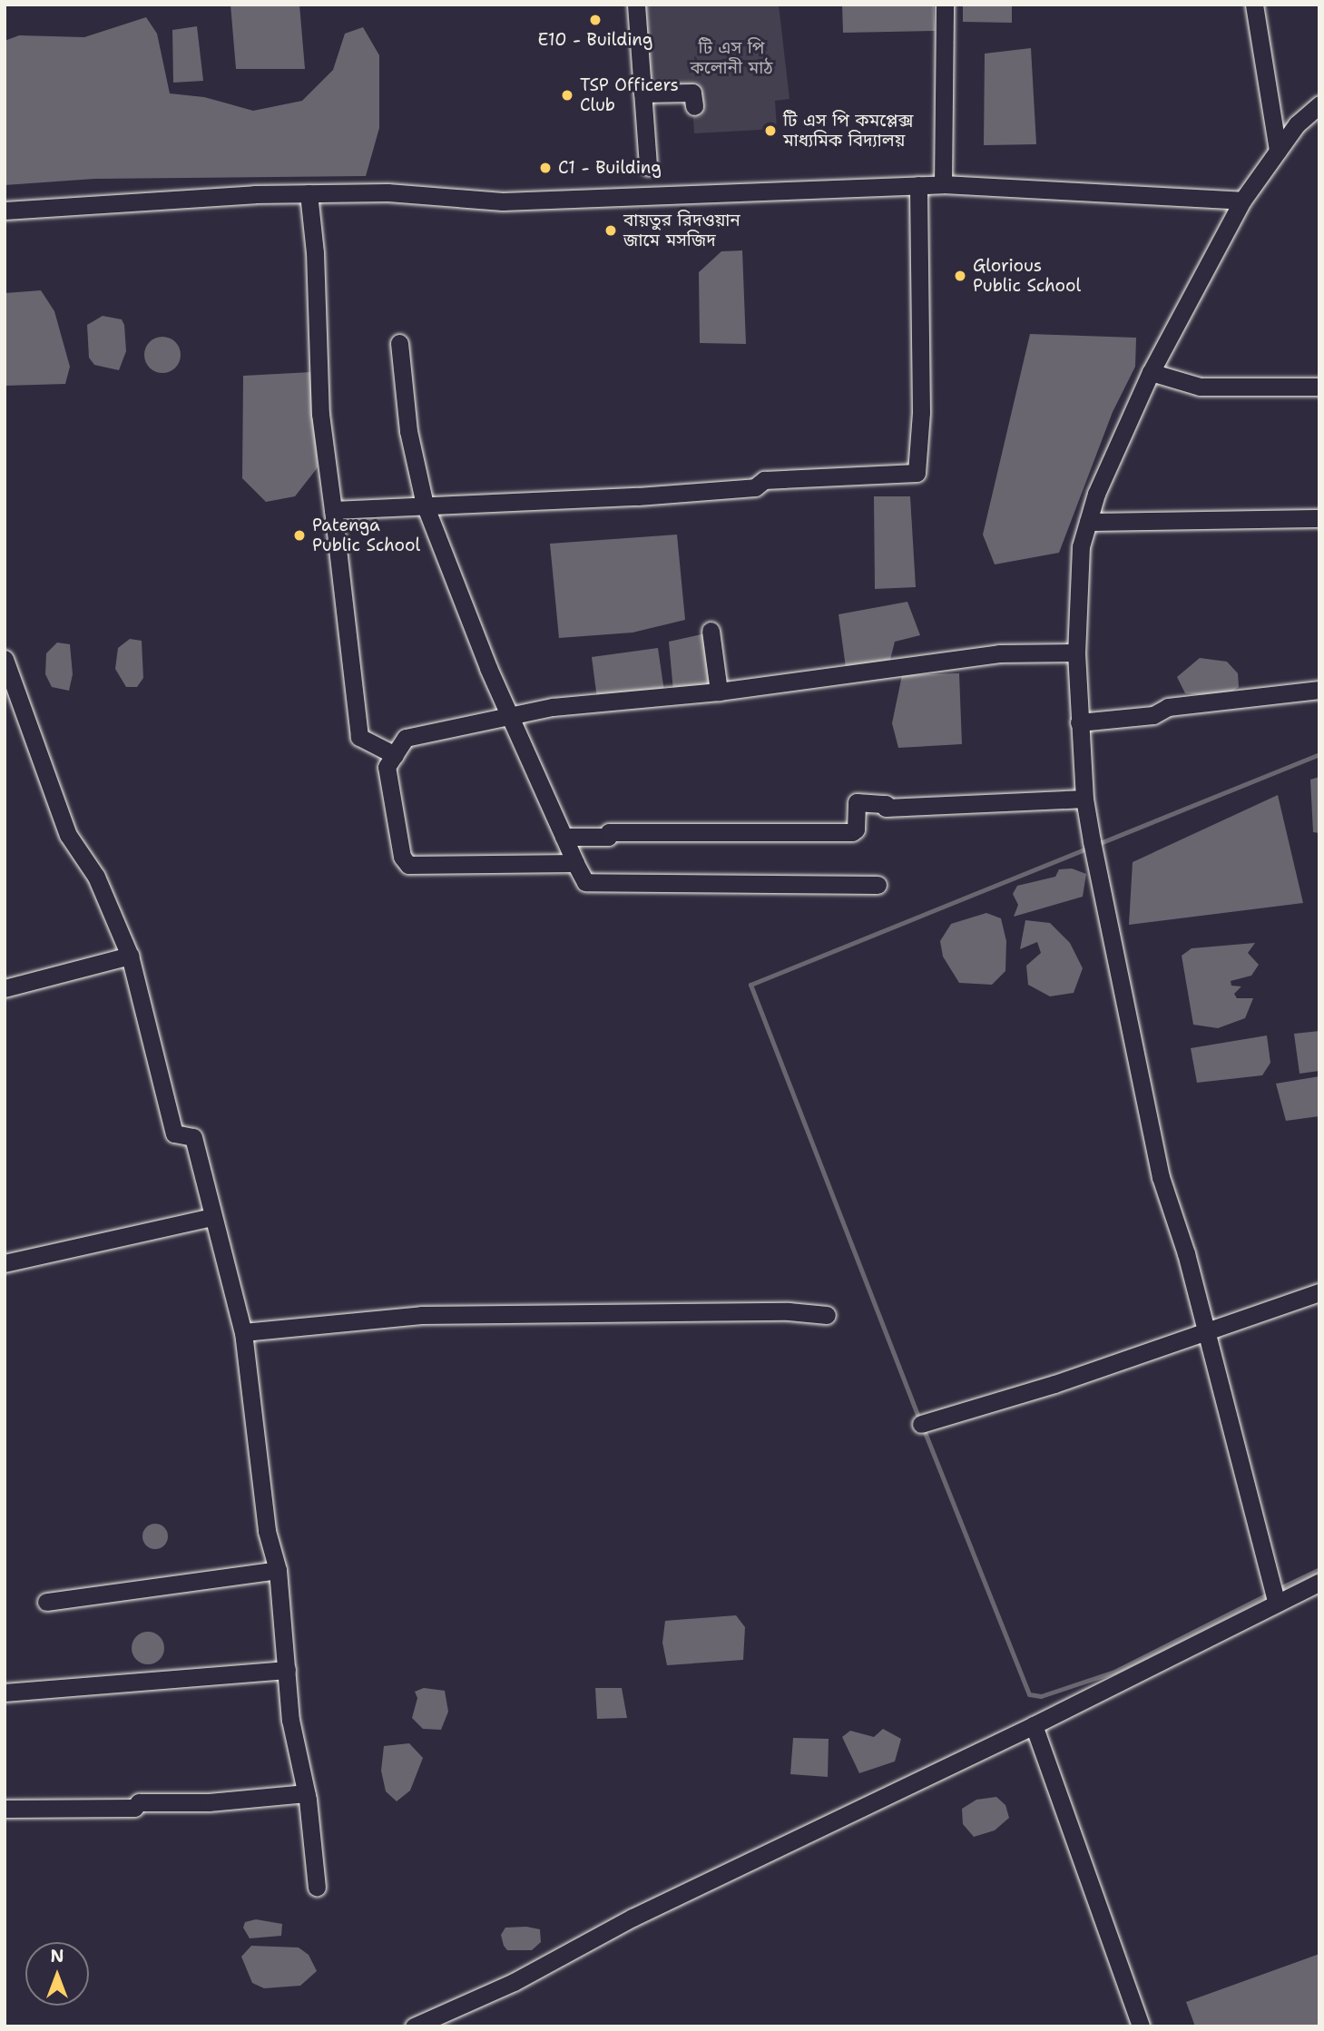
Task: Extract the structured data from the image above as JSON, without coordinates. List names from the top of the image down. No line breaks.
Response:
{"parks":["টি এস পি কলোনী মাঠ"],"places":["E10 - Building","TSP Officers Club","টি এস পি কমপ্লেক্স মাধ্যমিক বিদ্যালয়","C1 - Building","বায়তুর রিদওয়ান জামে মসজিদ","Glorious Public School","Patenga Public School"],"north":"top"}
